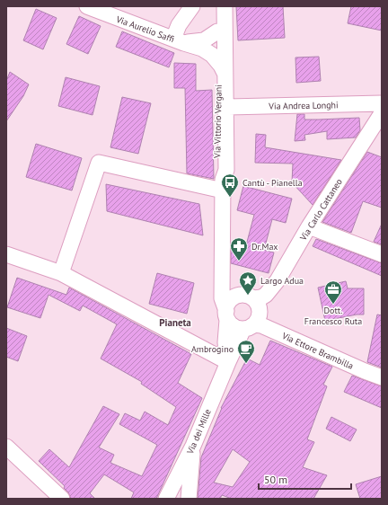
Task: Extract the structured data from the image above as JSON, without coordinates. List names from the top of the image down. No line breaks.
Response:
{"streets":{"street":["Via Aurelio Saffi","Via Andrea Longhi","Via Vittorio Vergani","Via Carlo Cattaneo","Via Ettore Brambilla","Via dei Mille"]},"crossings":[["Via Aurelio Saffi","Via Vittorio Vergani"],["Via Andrea Longhi","Via Vittorio Vergani"],["Via Vittorio Vergani","Via Carlo Cattaneo"],["Via Vittorio Vergani","Via Ettore Brambilla"],["Via Vittorio Vergani","Via dei Mille"],["Via Carlo Cattaneo","Via Ettore Brambilla"],["Via Carlo Cattaneo","Via dei Mille"],["Via Ettore Brambilla","Via dei Mille"]],"districts":["Pianeta"],"places":{"bus stop":["Cantù - Pianella"],"pharmacy":["Dr.Max"],"place":["Largo Adua"],"office":["Dott. Francesco Ruta"],"cafe":["Ambrogino"]},"scale_bar":"50 m"}
